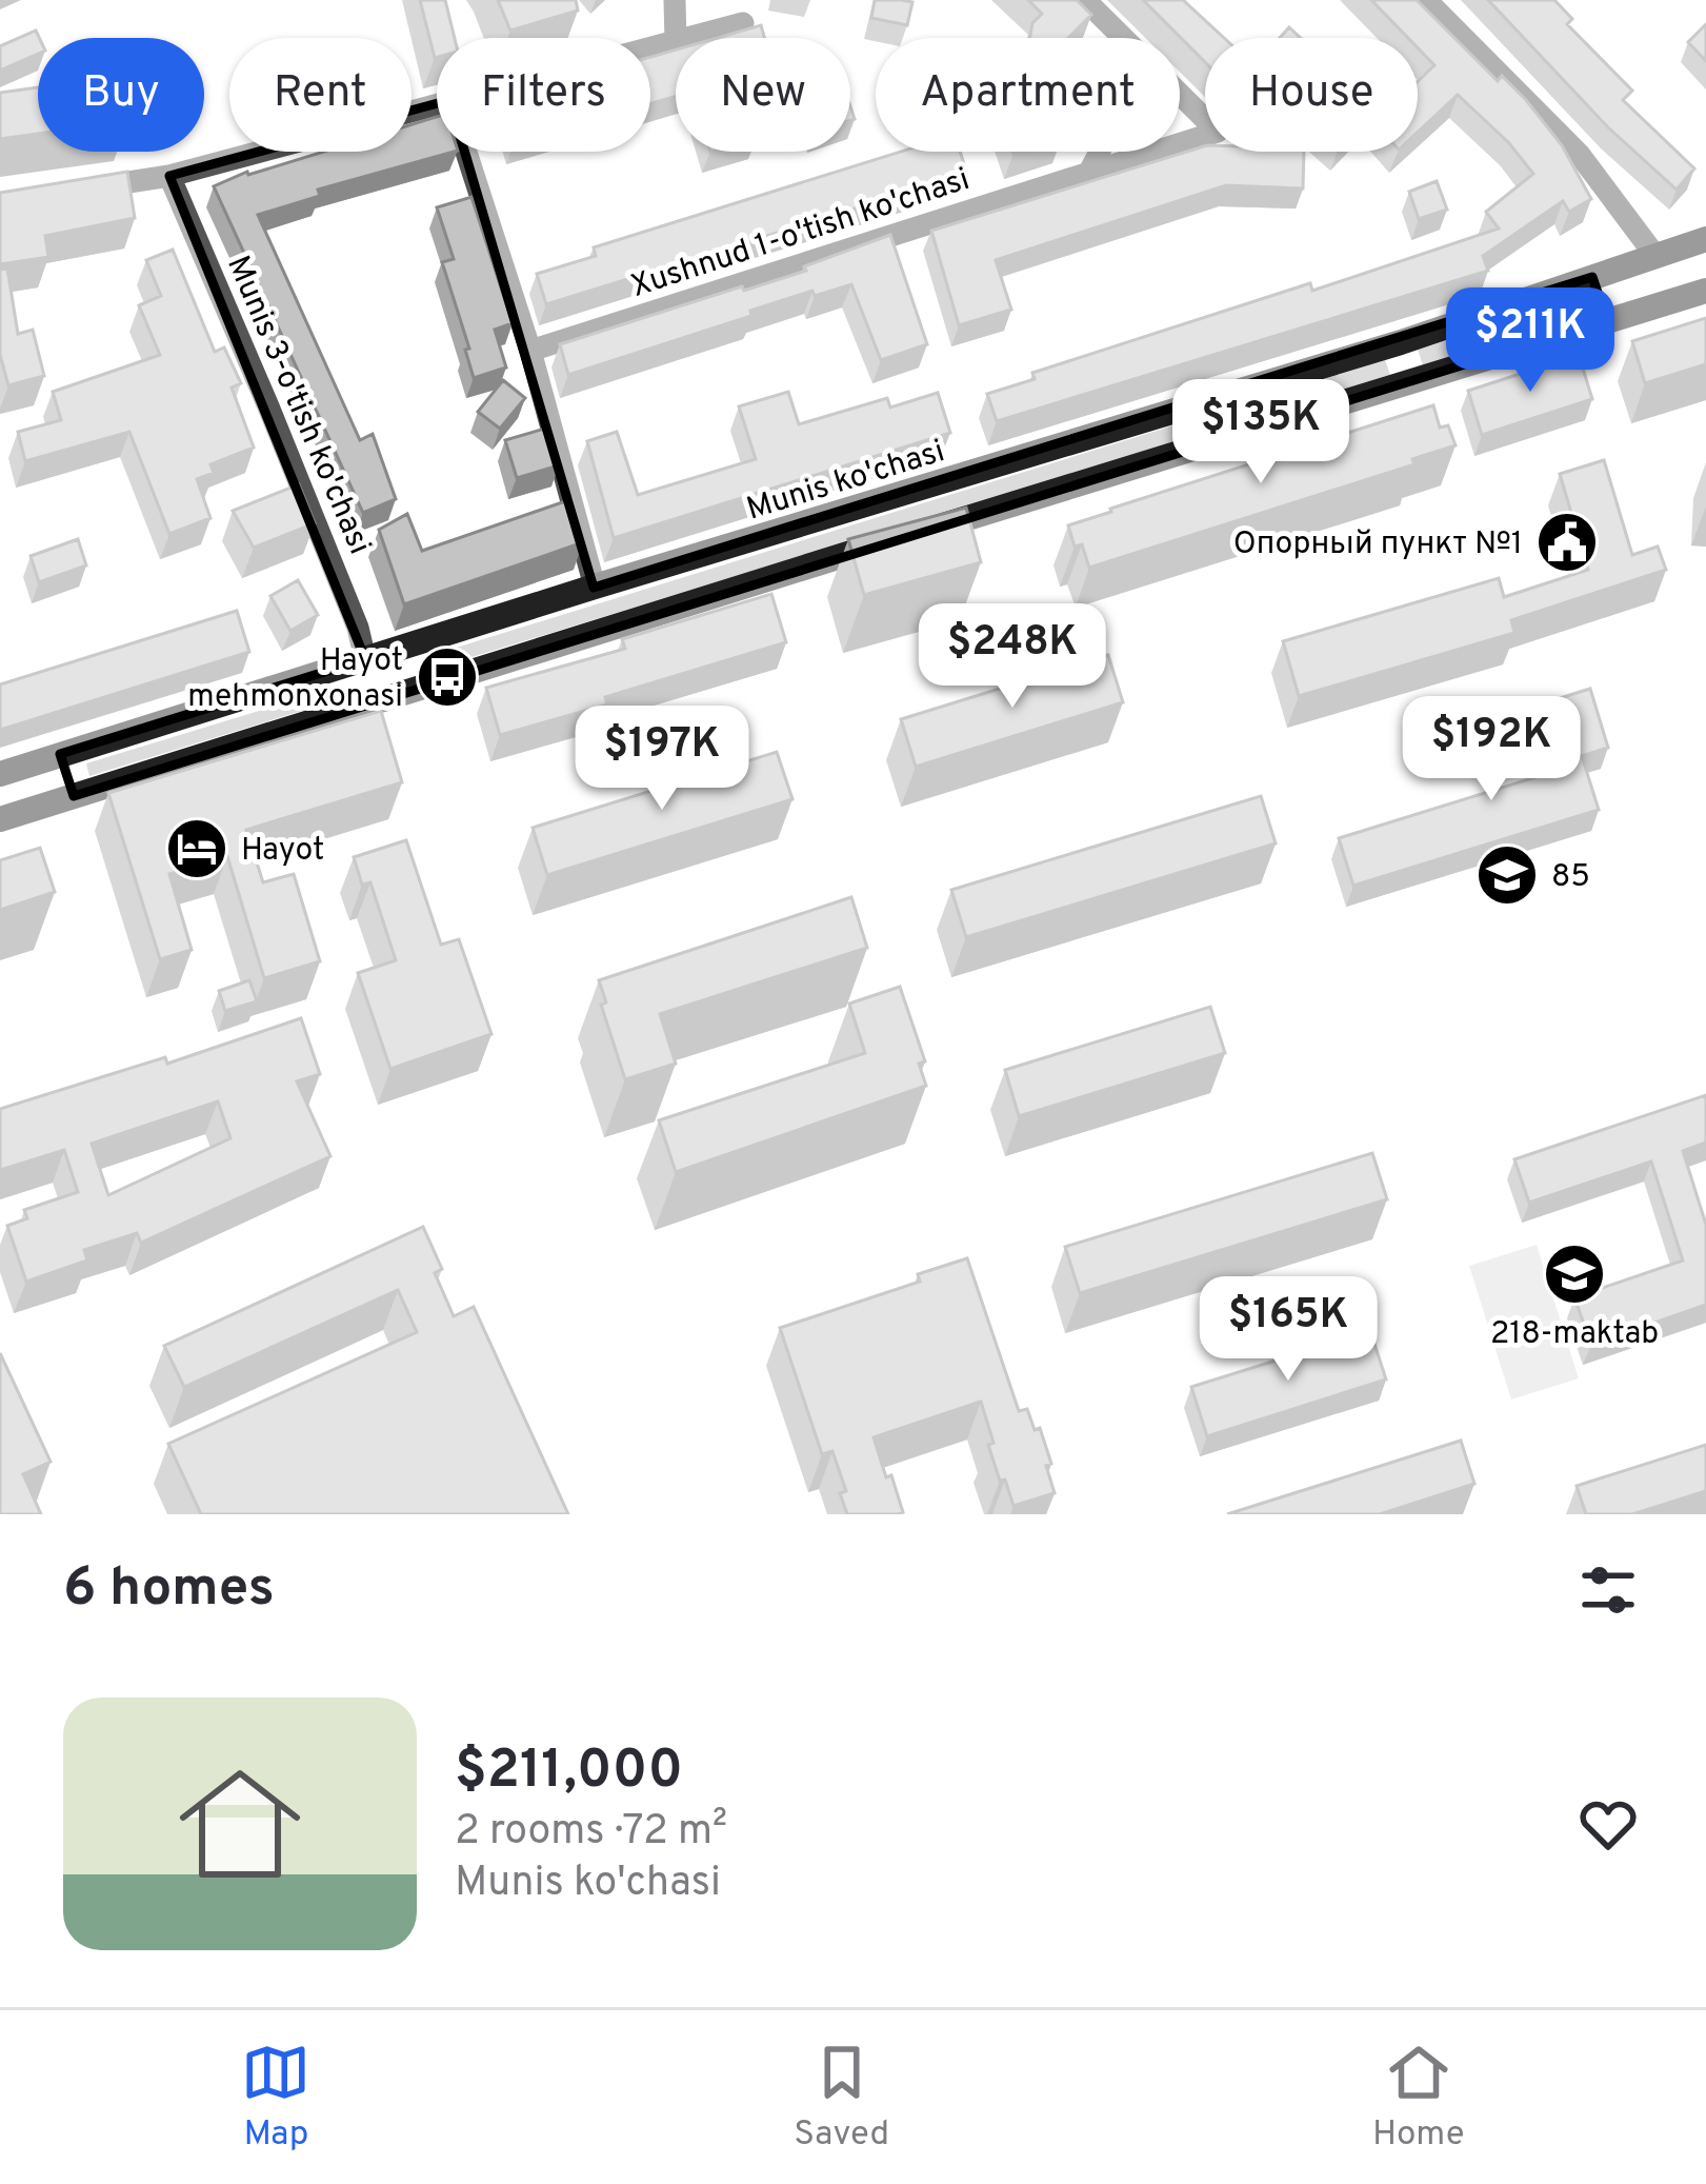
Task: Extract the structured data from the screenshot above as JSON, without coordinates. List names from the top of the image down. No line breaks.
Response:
{"streets":{"street":["Xushnud 1-o'tish ko'chasi","Munis 3-o'tish ko'chasi","Munis ko'chasi"]},"crossings":[["Munis 3-o'tish ko'chasi","Munis ko'chasi"]],"places":{"public building":["Опорный пункт №1"],"bus stop":["Hayot mehmonxonasi"],"hotel":["Hayot"],"school or university":["85","218-maktab"]},"page":{"chip":["Buy","Rent","Filters","New","Apartment","House"],"price":["$211K","$135K","$248K","$192K","$197K","$165K"],"heading":"6 homes","list":[{"name":"$211,000","note":"2 rooms · 72 m² · Munis ko'chasi"}],"tabs":["Map","Saved","Home"]}}
